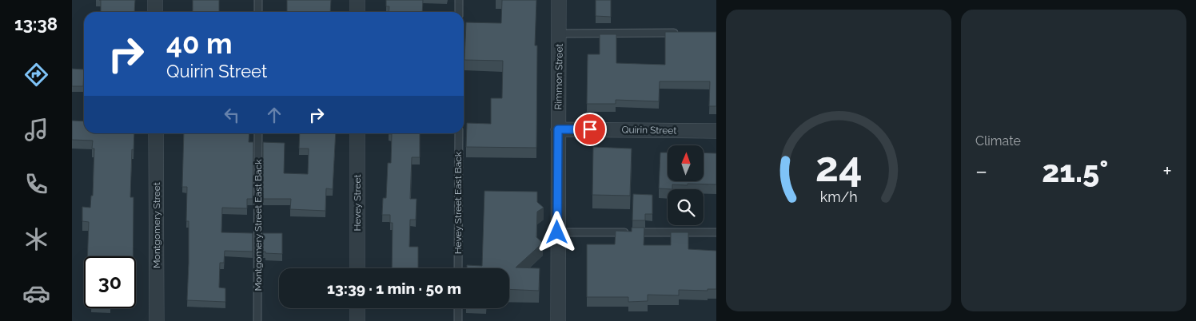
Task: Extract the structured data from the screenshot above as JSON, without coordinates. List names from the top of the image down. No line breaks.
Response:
{"streets":{"street":["Rimmon Street","Quirin Street","Hevey Street","Montgomery Street"],"lane":["Hevey Street East Back","Montgomery Street East Back"]},"crossings":[["Rimmon Street","Quirin Street"]],"north":"top","page":{"tabs":"13:38","tile":"Climate","turn":["40 m","Quirin Street"],"heat":["−","21.5°","+"],"limit":"30","trip":"13:39 · 1 min · 50 m","gauge":["24","km/h"]}}
